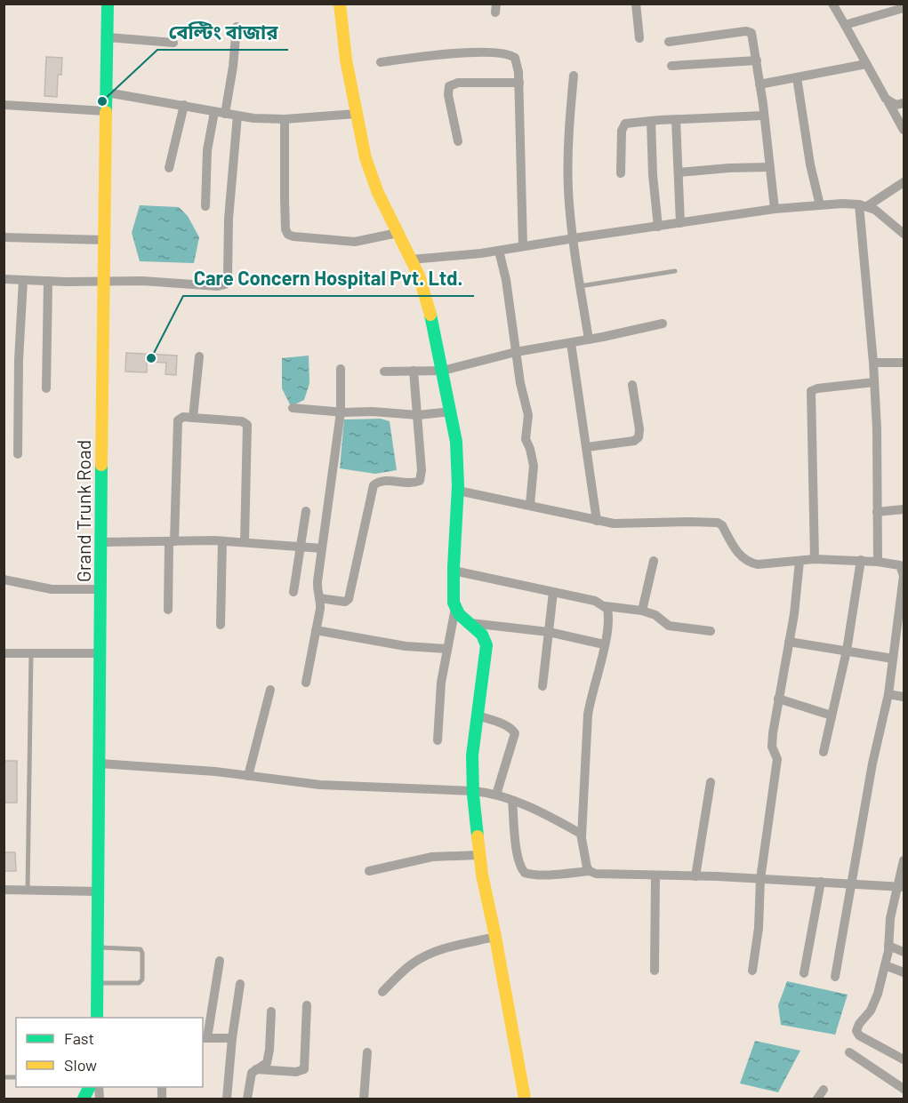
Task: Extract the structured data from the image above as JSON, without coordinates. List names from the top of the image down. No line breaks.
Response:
{"streets":{"street":["Grand Trunk Road"]},"places":["বেল্টিং বাজার","Care Concern Hospital Pvt. Ltd."],"legend":["Fast","Slow"]}
